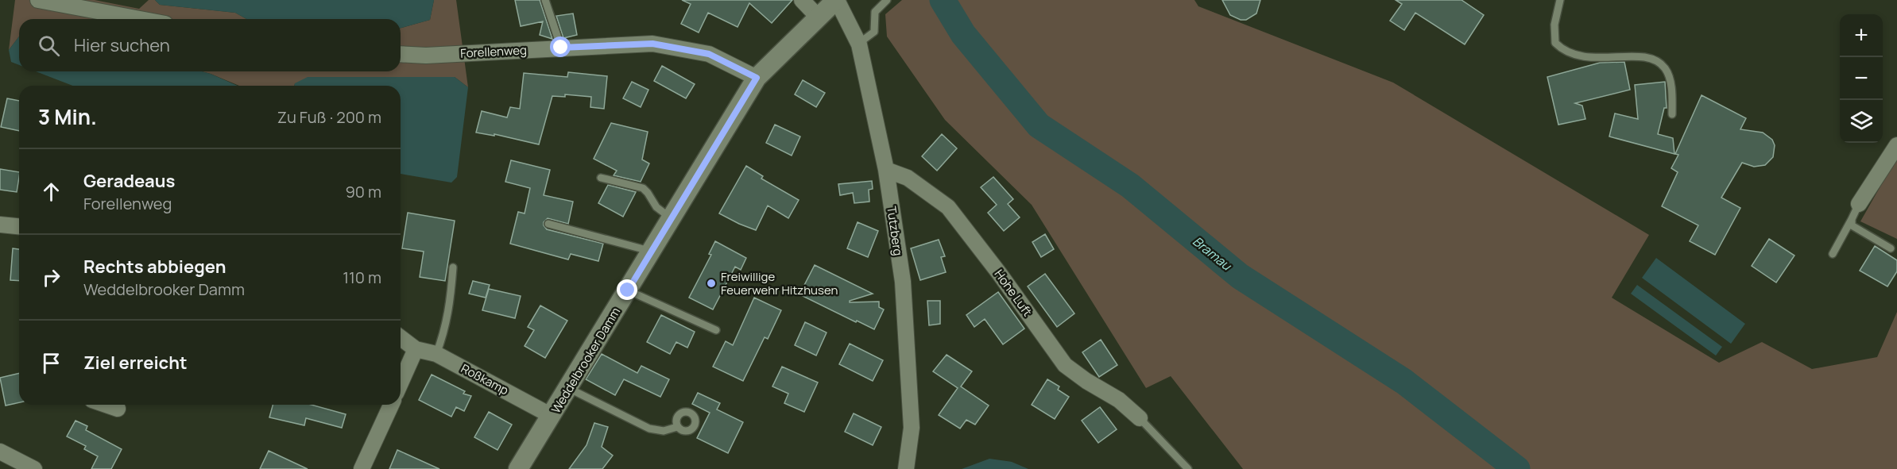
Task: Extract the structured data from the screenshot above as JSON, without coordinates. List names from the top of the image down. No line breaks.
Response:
{"streets":{"street":["Forellenweg","Tutzberg","Hohe Luft","Weddelbrooker Damm","Roßkamp"]},"crossings":[["Forellenweg","Weddelbrooker Damm"],["Tutzberg","Hohe Luft"],["Tutzberg","Weddelbrooker Damm"],["Weddelbrooker Damm","Roßkamp"]],"water":["Bramau"],"places":["Freiwillige Feuerwehr Hitzhusen"],"page":{"map_buttons":["+","−"],"search":"Hier suchen","heading":["3 Min.","Zu Fuß · 200 m"],"list":[["Geradeaus","Forellenweg","90 m"],["Rechts abbiegen","Weddelbrooker Damm","110 m"],"Ziel erreicht"]}}
